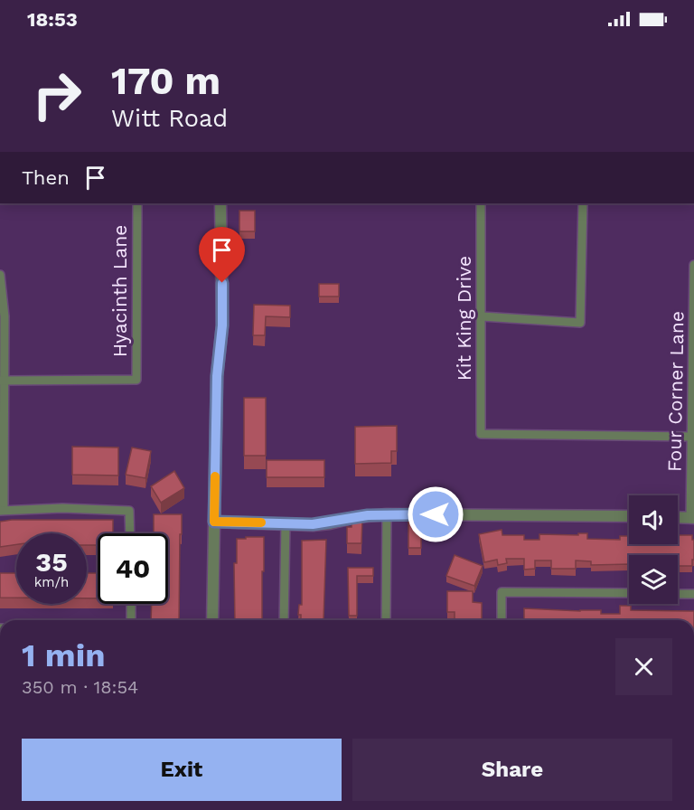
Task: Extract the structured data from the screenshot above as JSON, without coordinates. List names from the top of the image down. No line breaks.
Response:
{"streets":{"street":["Hyacinth Lane","Kit King Drive","Four Corner Lane"]},"crossings":[["Kit King Drive","Four Corner Lane"]],"page":{"status":"18:53","turn":["170 m","Witt Road"],"then":"Then","speed":"35 km/h","limit":"40","heading":["1 min","350 m · 18:54"],"buttons":["Exit","Share"]}}
